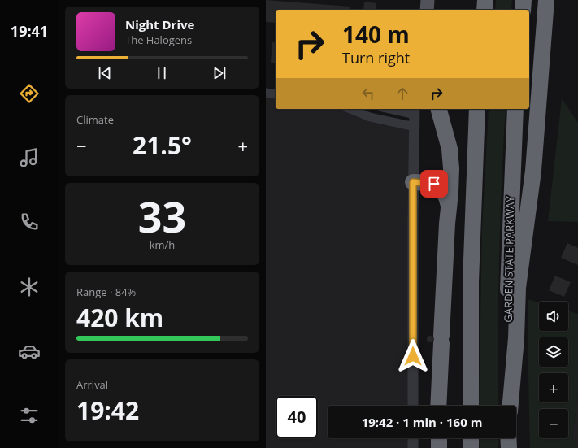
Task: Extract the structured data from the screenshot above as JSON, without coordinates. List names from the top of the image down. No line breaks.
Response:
{"streets":{"highway":["GARDEN STATE PARKWAY"]},"page":{"tabs":"19:41","turn":["140 m","Turn right"],"song":["Night Drive","The Halogens"],"tile":["Climate",["33","km/h"],["Range · 84%","420 km"],["Arrival","19:42"]],"heat":["−","21.5°","+"],"map_buttons":["+","−"],"limit":"40","trip":"19:42 · 1 min · 160 m"}}
